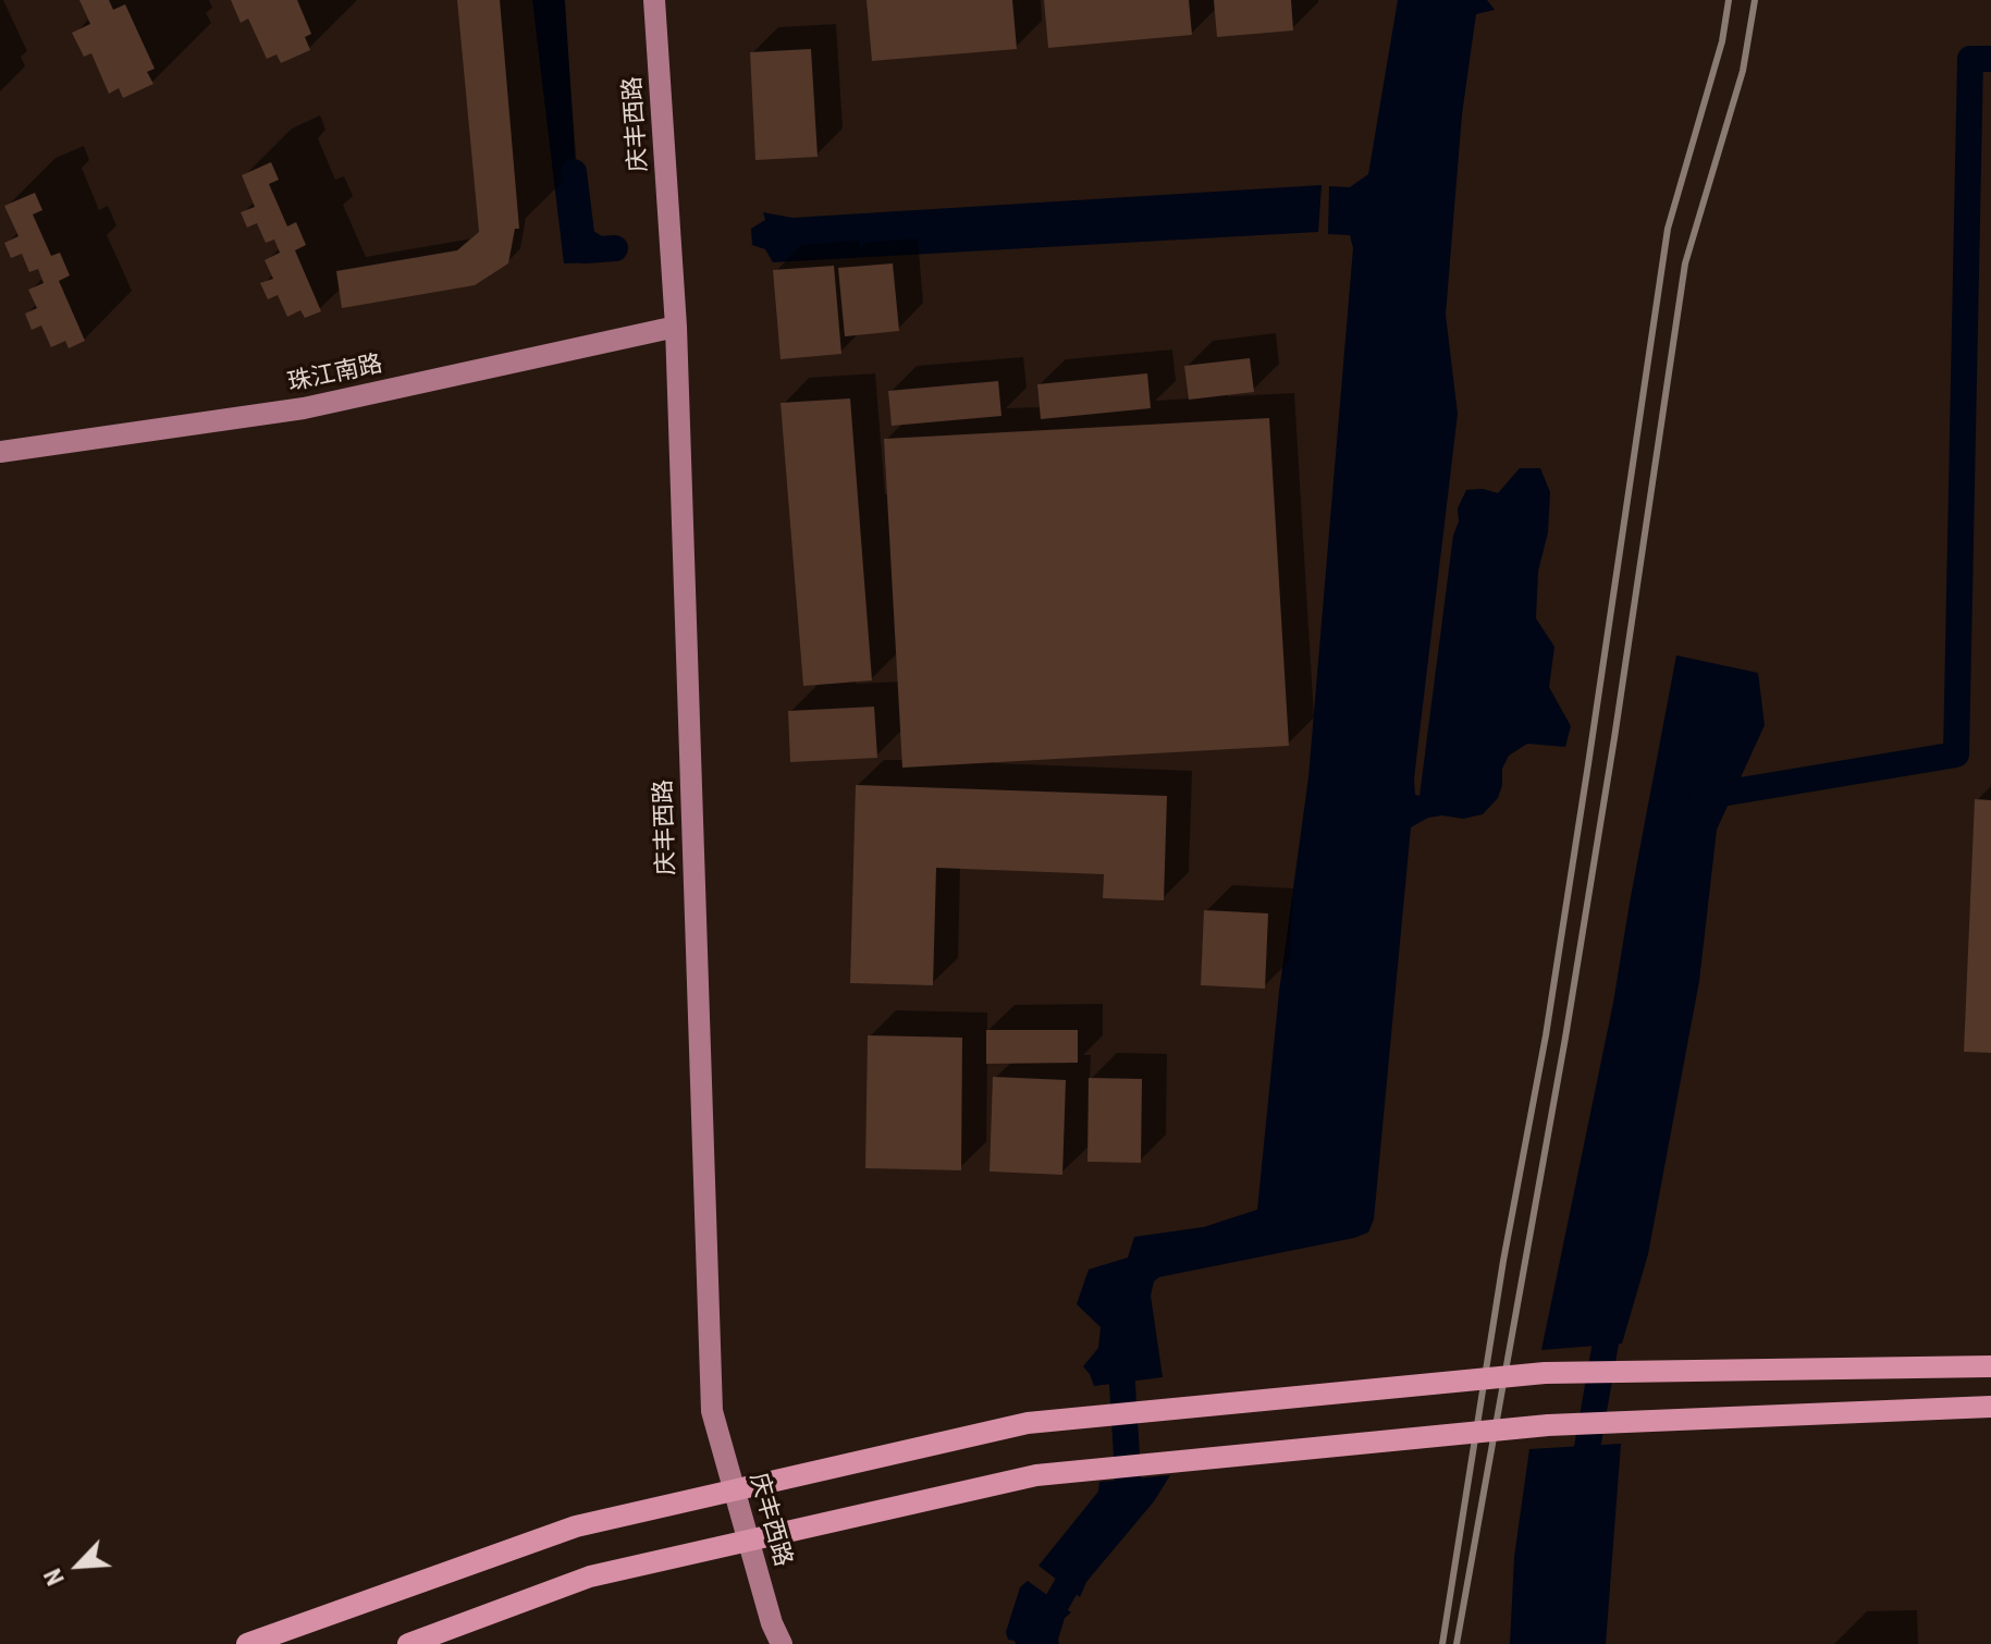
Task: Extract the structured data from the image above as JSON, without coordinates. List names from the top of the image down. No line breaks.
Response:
{"streets":{"street":["庆丰西路","珠江南路"]},"crossings":[["庆丰西路","珠江南路"]],"north":"bottom left"}
